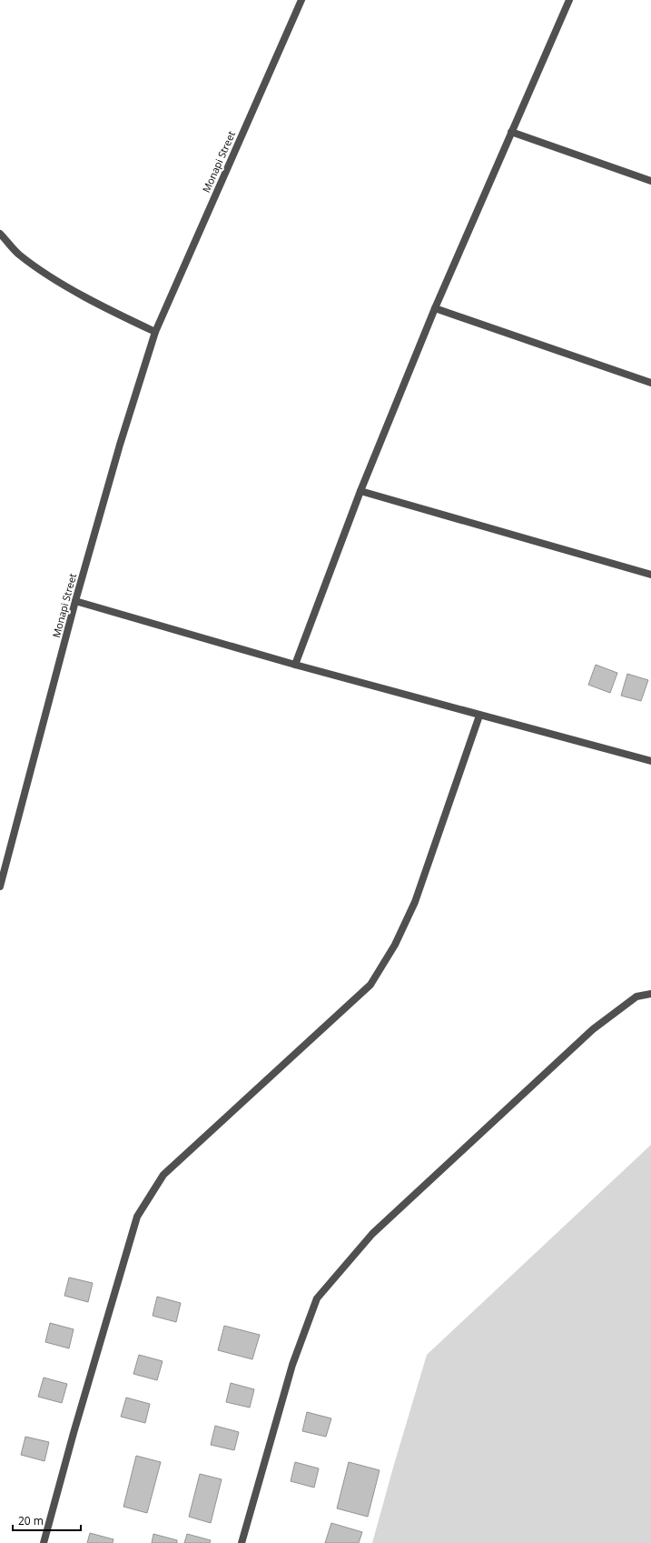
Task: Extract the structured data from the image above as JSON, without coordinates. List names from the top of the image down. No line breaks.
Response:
{"streets":{"street":["Monapi Street"]},"scale_bar":"20 m"}
